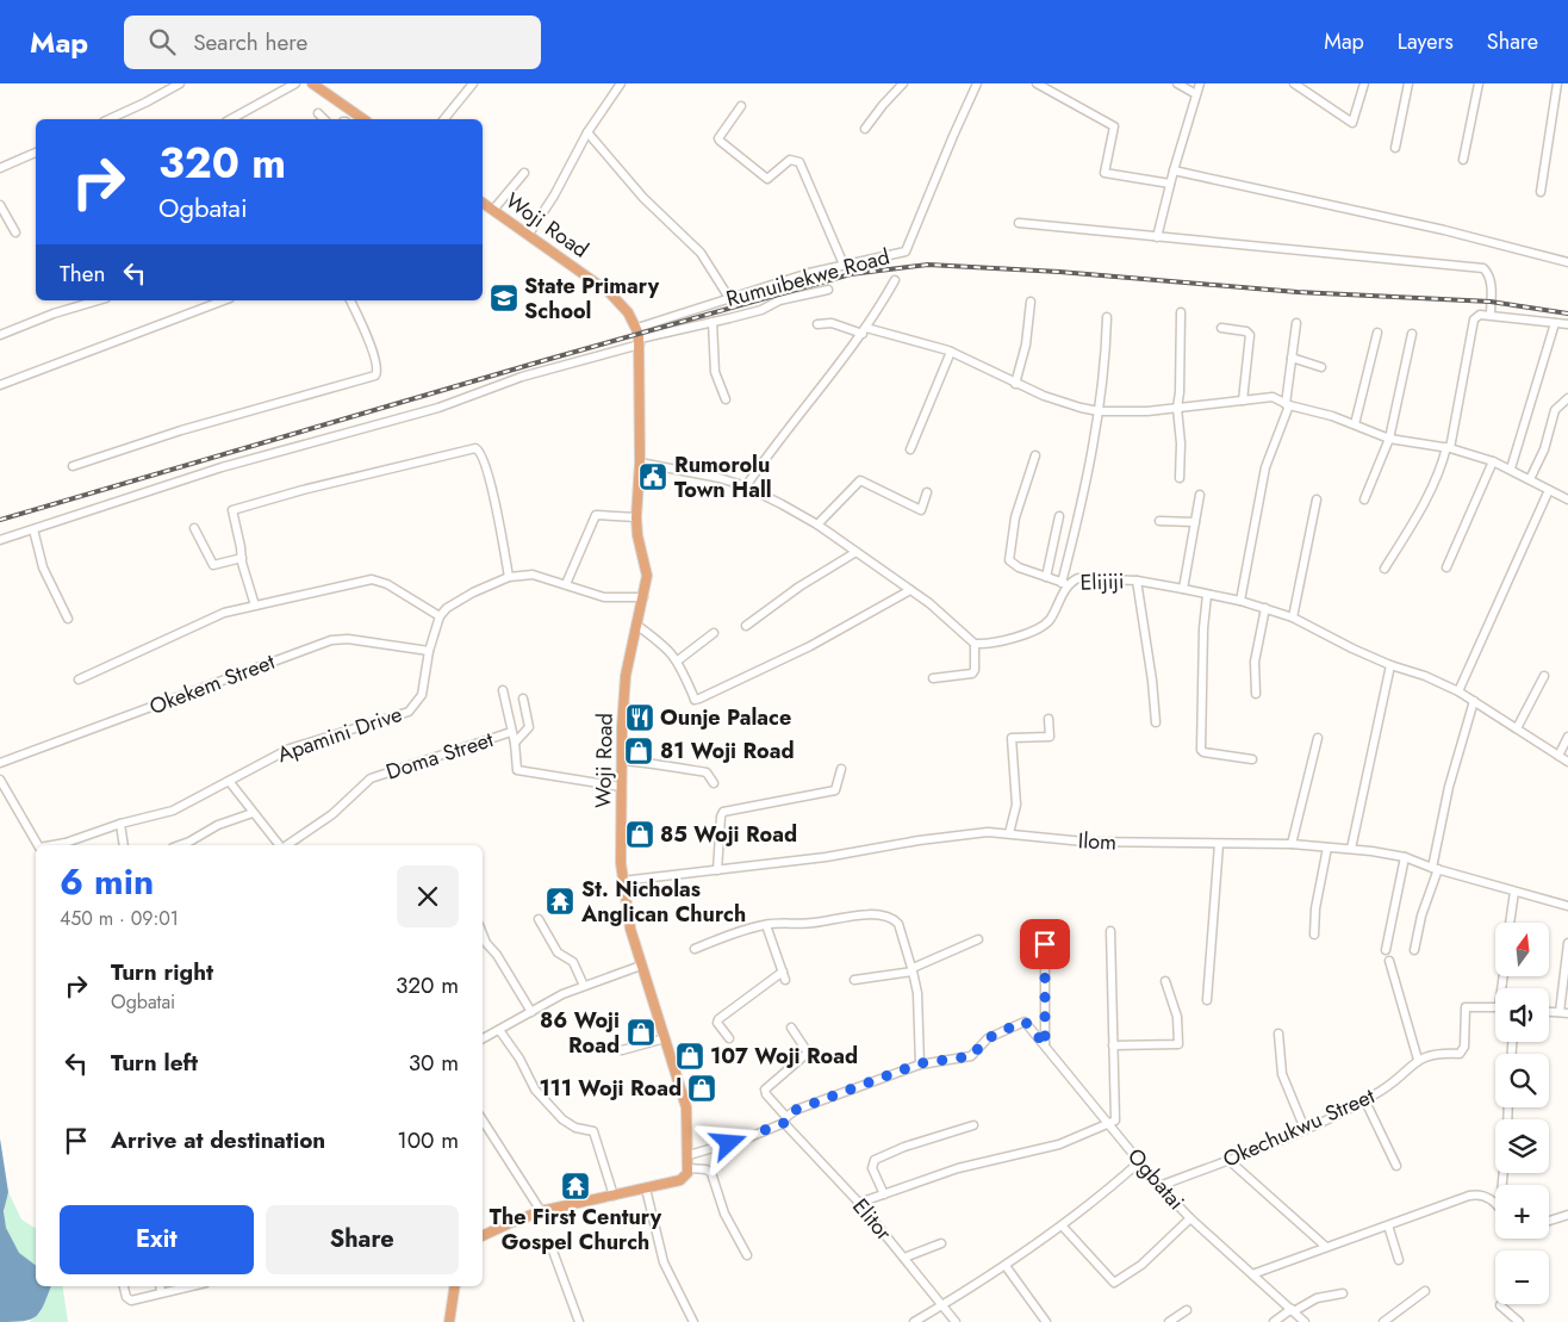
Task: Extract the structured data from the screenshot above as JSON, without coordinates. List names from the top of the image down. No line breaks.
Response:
{"streets":{"main road":["Woji Road"],"street":["Rumuibekwe Road","Elijiji","Okekem Street","Apamini Drive","Doma Street","Ilom","Okechukwu Street","Ogbatai","Elitor"]},"crossings":[["Woji Road","Rumuibekwe Road"],["Woji Road","Doma Street"],["Woji Road","Ilom"],["Okekem Street","Apamini Drive"],["Okechukwu Street","Ogbatai"]],"places":{"school or university":["State Primary School"],"public building":["Rumorolu Town Hall"],"restaurant":["Ounje Palace"],"shop":["81 Woji Road","85 Woji Road","86 Woji Road","107 Woji Road","111 Woji Road"],"temple":["St. Nicholas Anglican Church","The First Century Gospel Church"]},"north":"top","page":{"header":"Map","search":"Search here","nav":["Map","Layers","Share"],"turn":["320 m","Ogbatai"],"then":"Then","heading":["6 min","450 m · 09:01"],"map_buttons":["+","−"],"list":[{"name":"Turn right","note":"Ogbatai","value":"320 m"},{"name":"Turn left","value":"30 m"},{"name":"Arrive at destination","value":"100 m"}],"buttons":["Exit","Share"]}}
